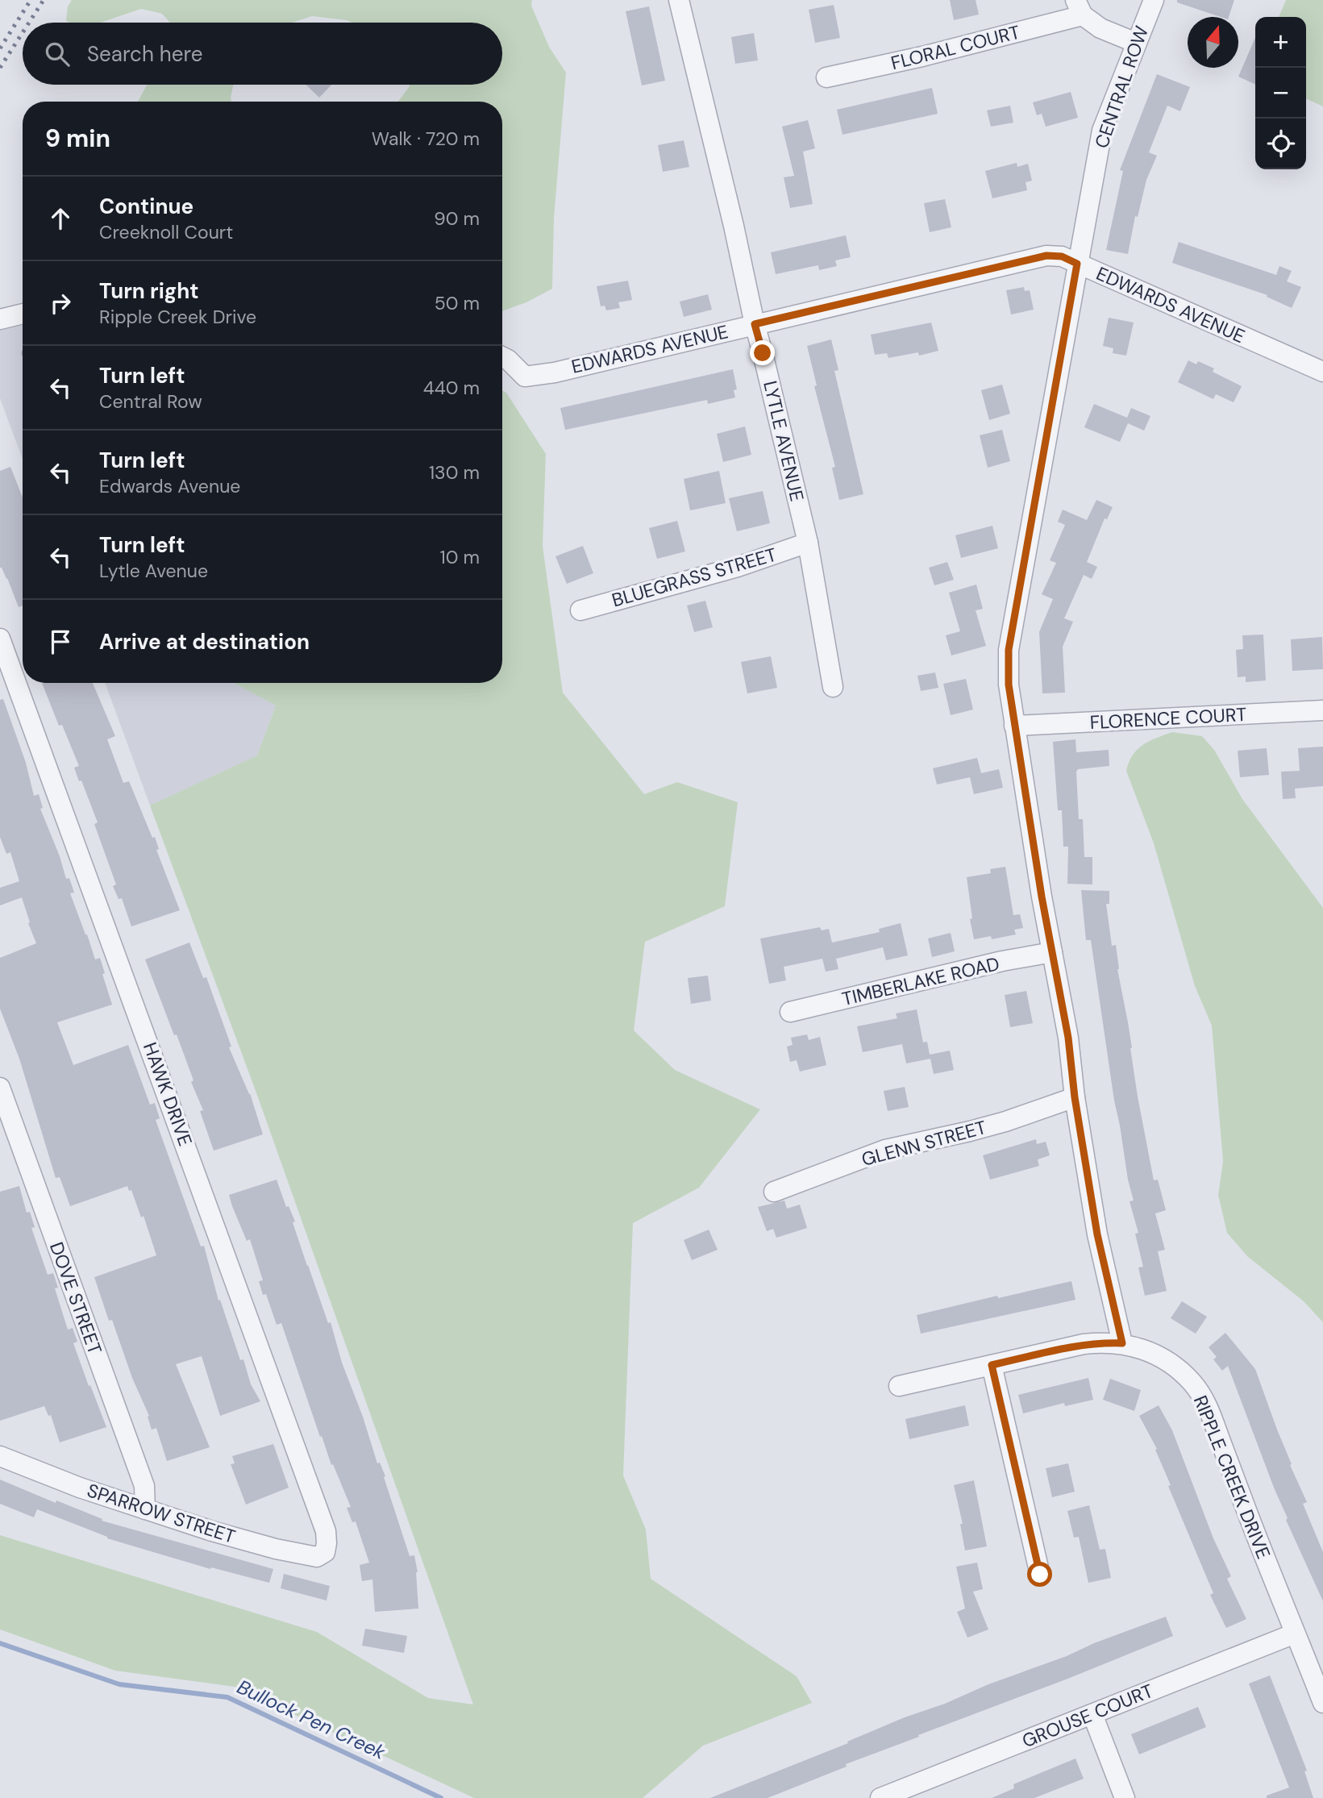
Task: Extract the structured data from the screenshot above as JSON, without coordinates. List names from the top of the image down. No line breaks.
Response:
{"streets":{"street":["FLORAL COURT","CENTRAL ROW","EDWARDS AVENUE","LYTLE AVENUE","BLUEGRASS STREET","FLORENCE COURT","TIMBERLAKE ROAD","HAWK DRIVE","GLENN STREET","DOVE STREET","RIPPLE CREEK DRIVE","SPARROW STREET","GROUSE COURT"]},"crossings":[["CENTRAL ROW","EDWARDS AVENUE"],["CENTRAL ROW","FLORENCE COURT"],["CENTRAL ROW","TIMBERLAKE ROAD"],["CENTRAL ROW","GLENN STREET"],["CENTRAL ROW","RIPPLE CREEK DRIVE"],["EDWARDS AVENUE","LYTLE AVENUE"],["LYTLE AVENUE","BLUEGRASS STREET"],["HAWK DRIVE","SPARROW STREET"],["DOVE STREET","SPARROW STREET"],["RIPPLE CREEK DRIVE","GROUSE COURT"]],"water":["Bullock Pen Creek"],"north":"top","page":{"map_buttons":["+","−"],"search":"Search here","heading":["9 min","Walk · 720 m"],"list":[["Continue","Creeknoll Court","90 m"],["Turn right","Ripple Creek Drive","50 m"],["Turn left","Central Row","440 m"],["Turn left","Edwards Avenue","130 m"],["Turn left","Lytle Avenue","10 m"],"Arrive at destination"]}}
